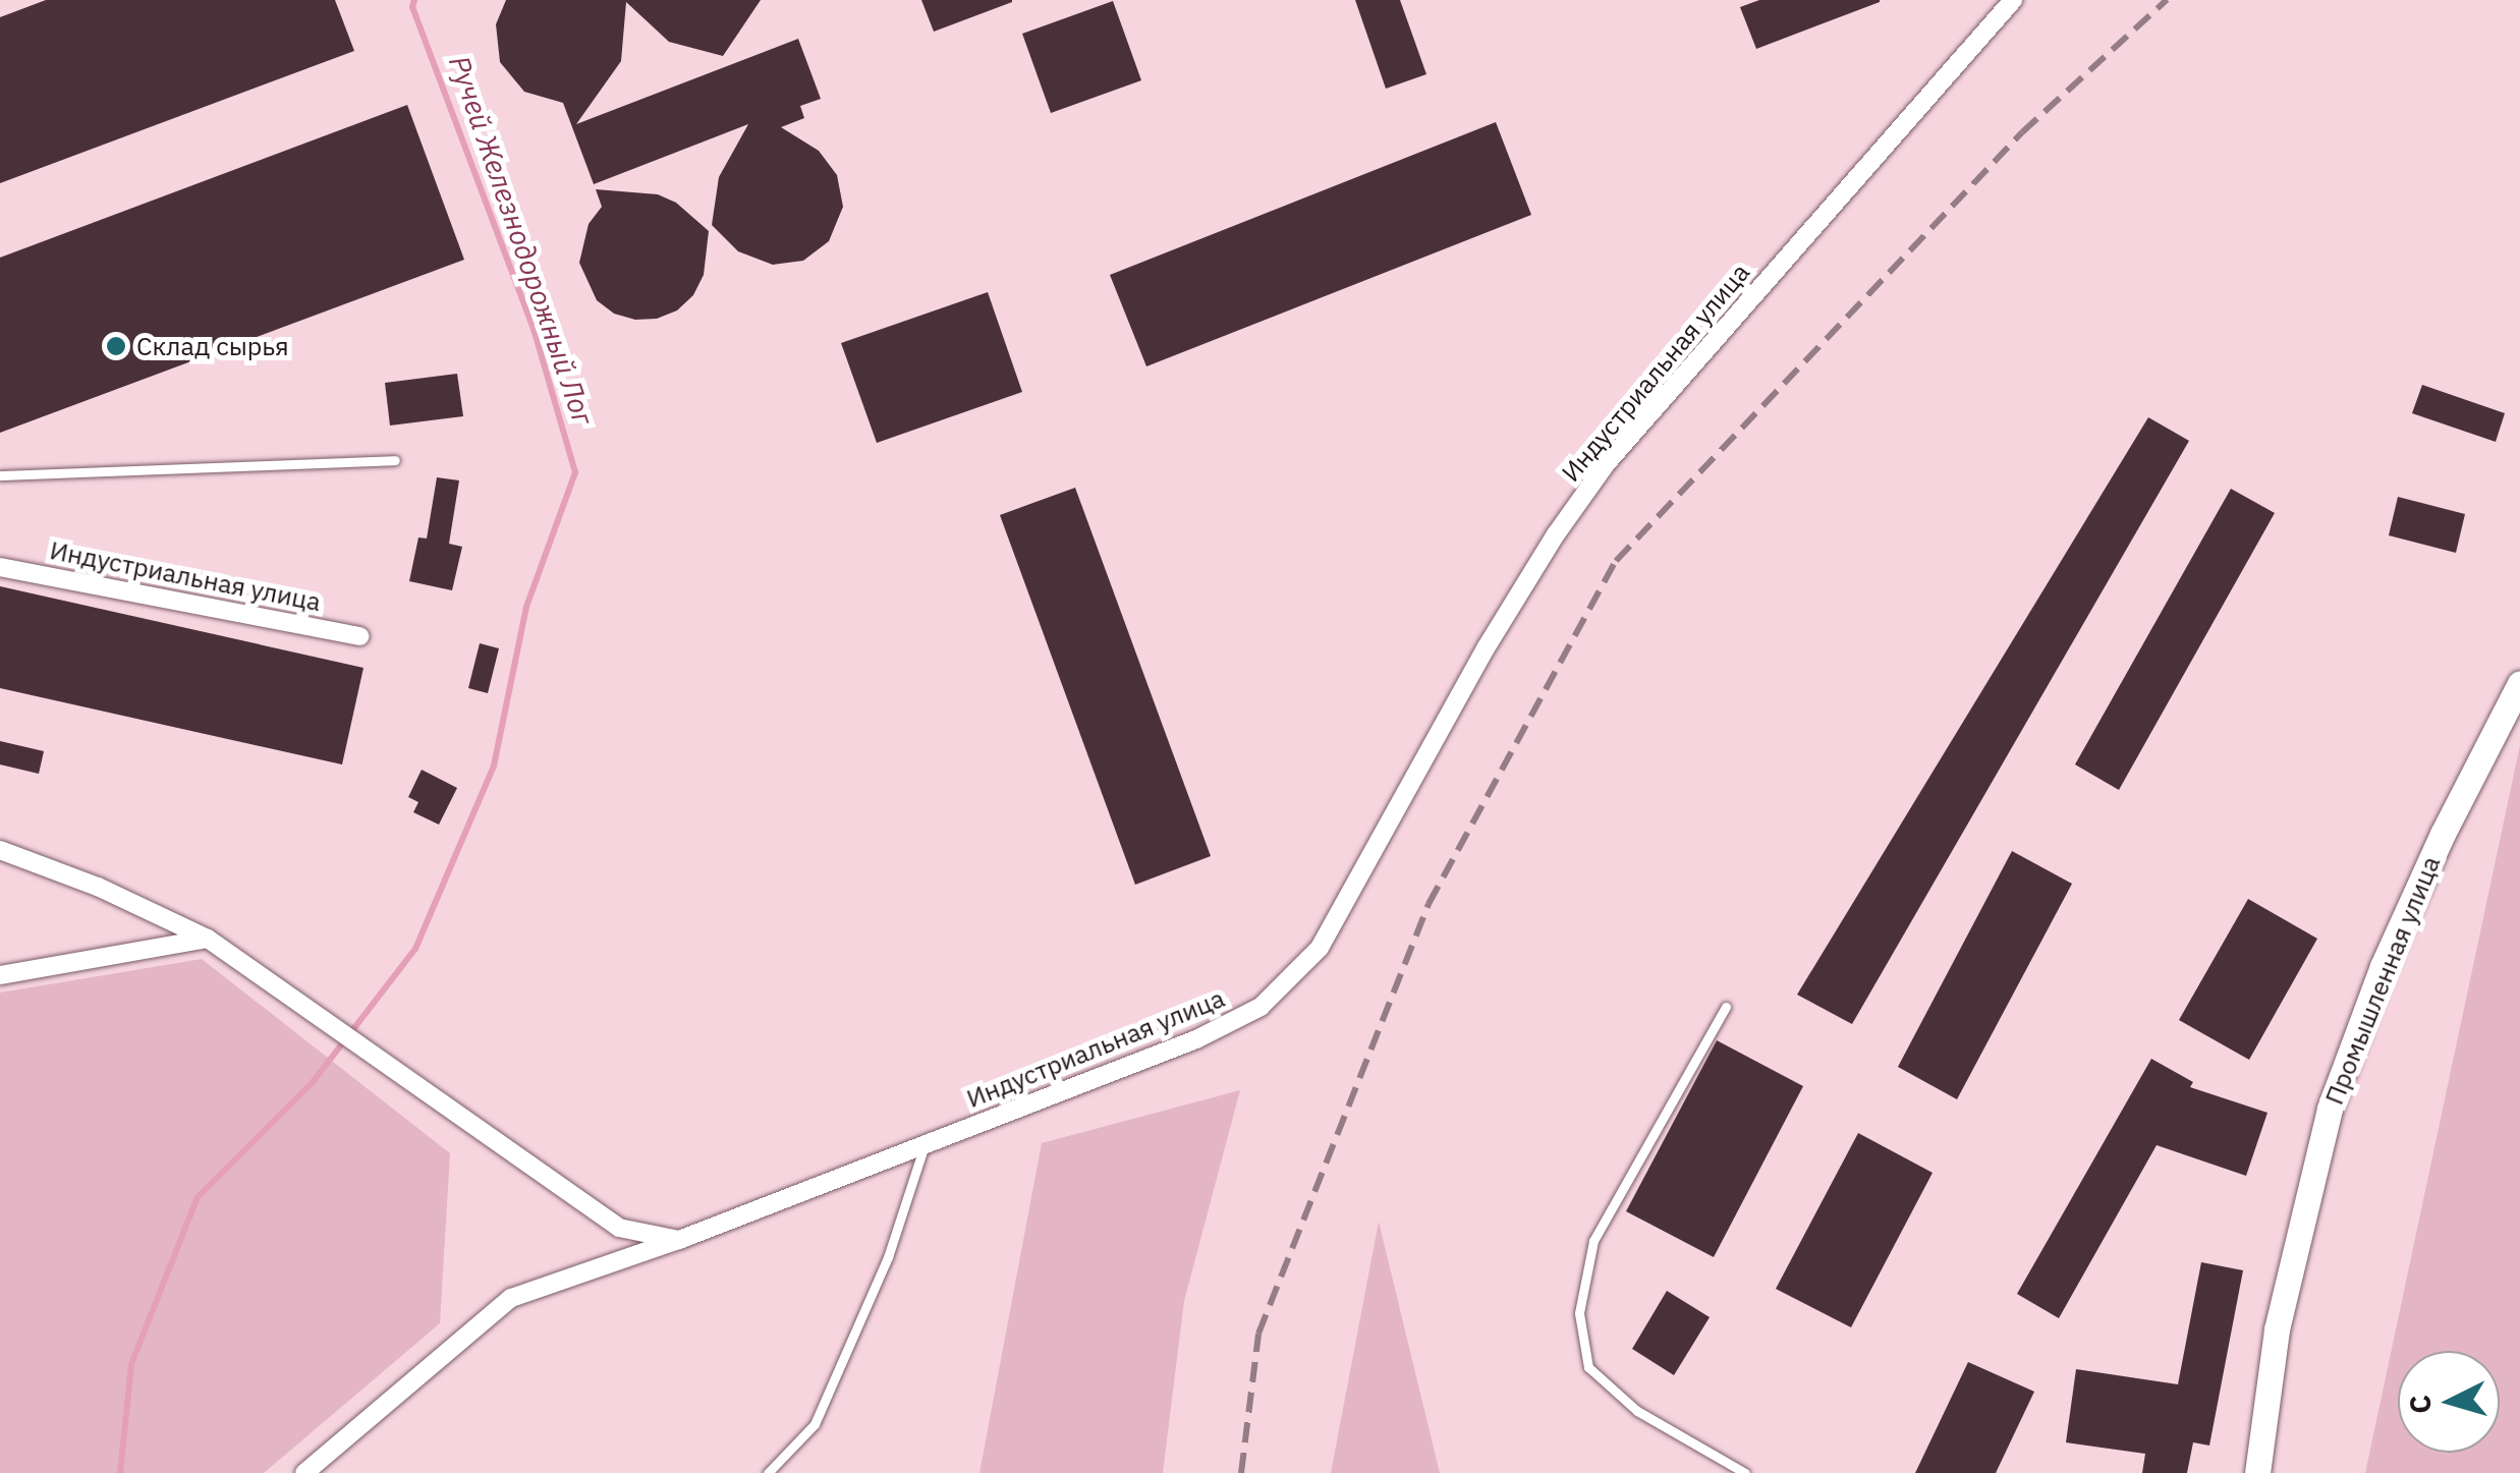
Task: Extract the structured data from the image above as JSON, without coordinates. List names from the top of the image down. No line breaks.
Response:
{"streets":{"main road":["Промышленная улица"],"street":["Индустриальная улица"]},"water":["Ручей Железнодорожный Лог"],"places":["Склад сырья"],"north":"left"}
